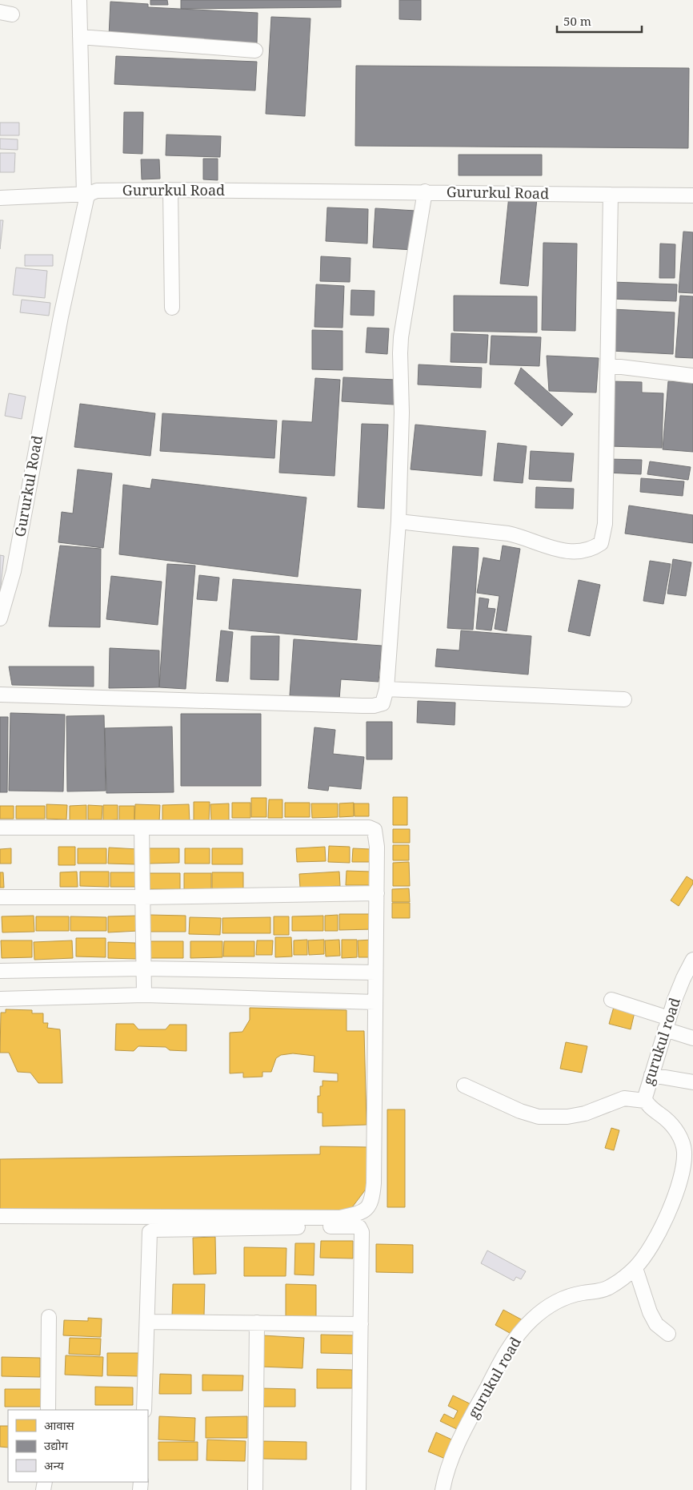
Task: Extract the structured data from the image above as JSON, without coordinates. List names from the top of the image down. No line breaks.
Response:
{"streets":{"street":["Gururkul Road","gurukul road"]},"legend":["आवास","उद्योग","अन्य"],"scale_bar":"50 m"}
